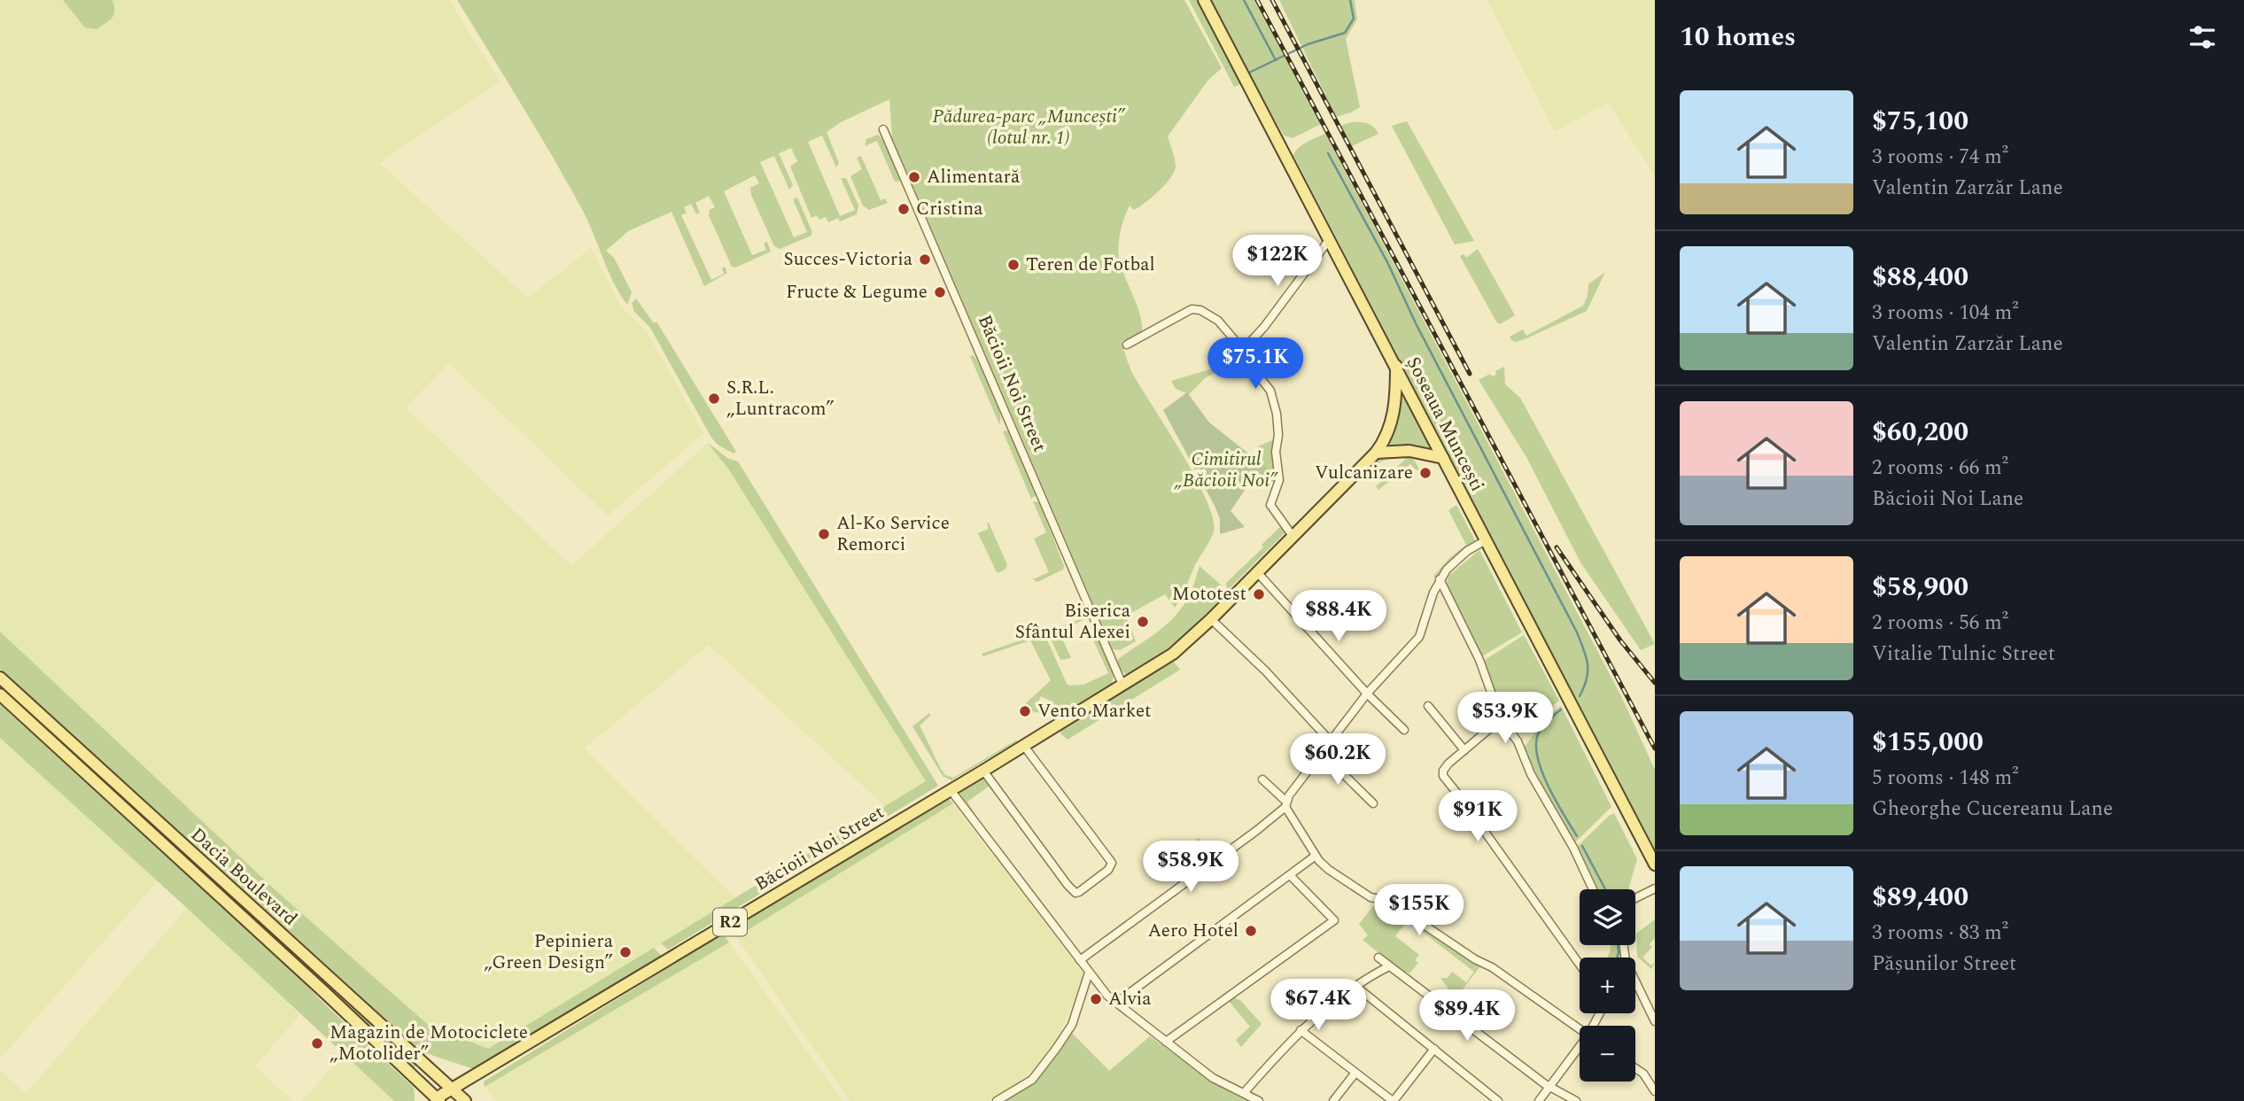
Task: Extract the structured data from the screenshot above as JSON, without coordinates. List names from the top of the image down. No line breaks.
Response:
{"streets":{"main road":["Băcioii Noi Street","Șoseaua Muncești","Dacia Boulevard","R2"]},"crossings":[["Băcioii Noi Street","Șoseaua Muncești"],["Băcioii Noi Street","Dacia Boulevard"]],"parks":["Pădurea-parc „Muncești” (lotul nr. 1)","Cimitirul „Băcioii Noi”"],"places":["Alimentară","Cristina","Succes-Victoria","Teren de Fotbal","Fructe & Legume","S.R.L. „Luntracom”","Vulcanizare","Al-Ko Service Remorci","Mototest","Biserica Sfântul Alexei","Vento Market","Aero Hotel","Pepiniera „Green Design”","Alvia","Magazin de Motociclete „Motolider”"],"page":{"heading":"10 homes","list":[{"name":"$75,100","note":"3 rooms · 74 m² · Valentin Zarzăr Lane"},{"name":"$88,400","note":"3 rooms · 104 m² · Valentin Zarzăr Lane"},{"name":"$60,200","note":"2 rooms · 66 m² · Băcioii Noi Lane"},{"name":"$58,900","note":"2 rooms · 56 m² · Vitalie Tulnic Street"},{"name":"$155,000","note":"5 rooms · 148 m² · Gheorghe Cucereanu Lane"},{"name":"$89,400","note":"3 rooms · 83 m² · Pășunilor Street"}],"price":["$122K","$75.1K","$88.4K","$53.9K","$60.2K","$91K","$58.9K","$155K","$67.4K","$89.4K"],"map_buttons":["+","−"]}}
